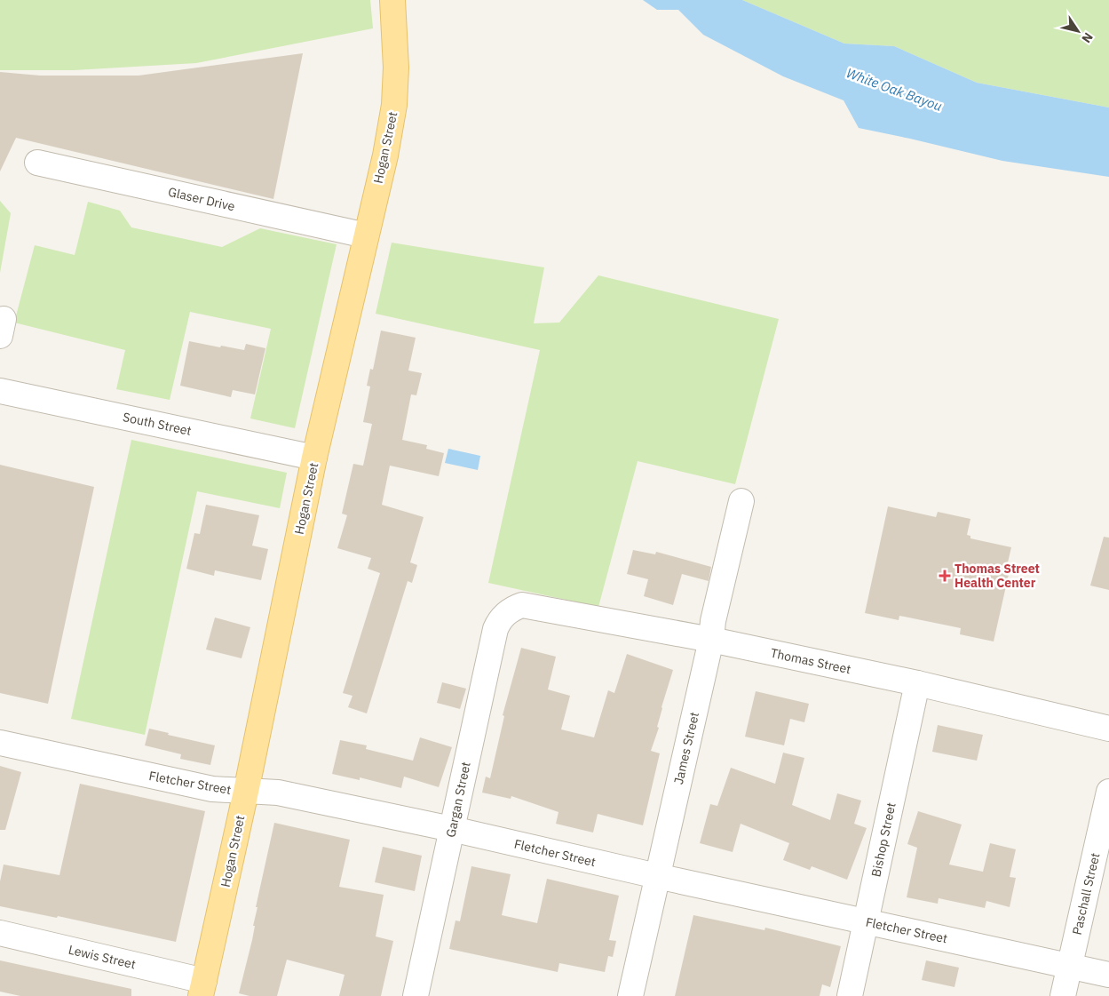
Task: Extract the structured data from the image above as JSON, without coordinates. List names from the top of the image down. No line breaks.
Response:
{"streets":{"main road":["Hogan Street"],"street":["Glaser Drive","South Street","Thomas Street","James Street","Fletcher Street","Gargan Street","Bishop Street","Paschall Street","Lewis Street"]},"crossings":[["Hogan Street","Glaser Drive"],["Hogan Street","South Street"],["Hogan Street","Fletcher Street"],["Hogan Street","Lewis Street"],["Thomas Street","James Street"],["Thomas Street","Gargan Street"],["Thomas Street","Bishop Street"],["James Street","Fletcher Street"],["Fletcher Street","Gargan Street"],["Fletcher Street","Bishop Street"],["Fletcher Street","Paschall Street"]],"water":["White Oak Bayou"],"places":{"health":["Thomas Street Health Center"]},"north":"bottom right"}
